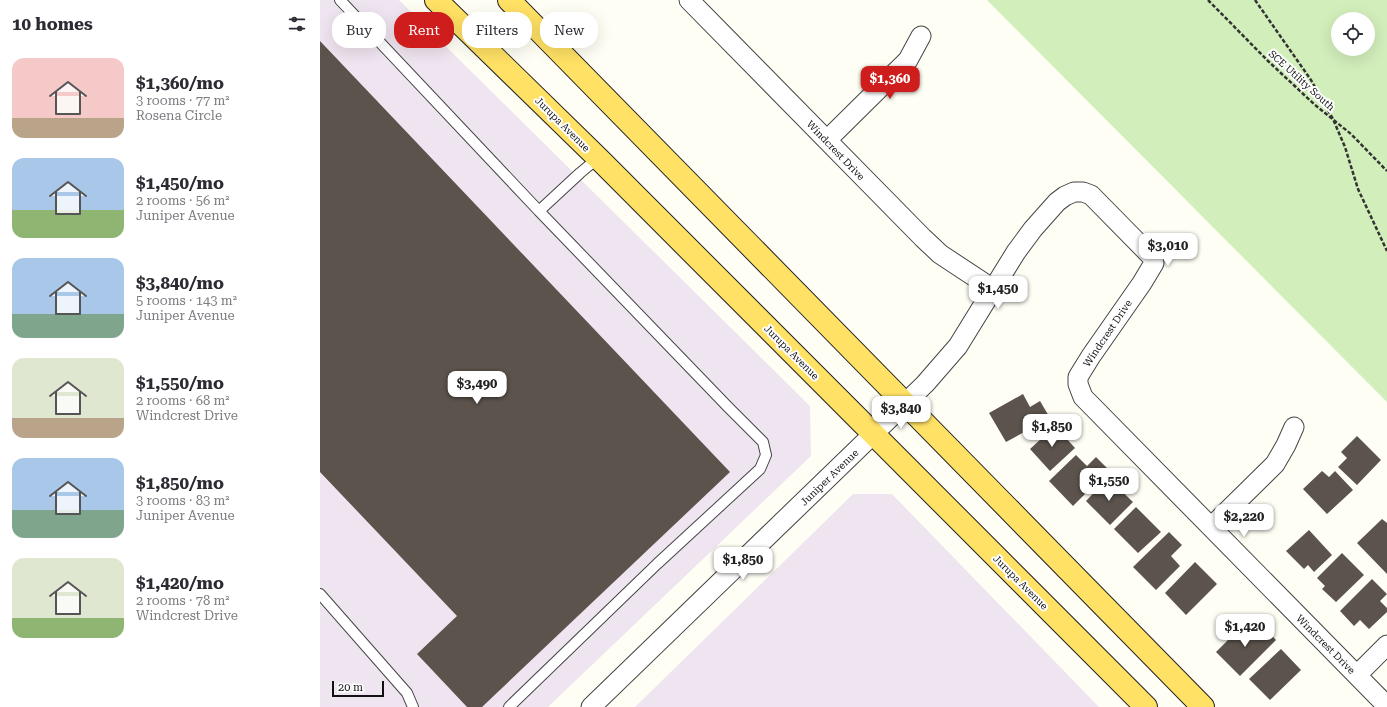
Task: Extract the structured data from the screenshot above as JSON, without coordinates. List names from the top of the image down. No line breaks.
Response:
{"streets":{"main road":["Jurupa Avenue"],"street":["Windcrest Drive","Juniper Avenue"],"path":["SCE Utility South"]},"crossings":[["Jurupa Avenue","Juniper Avenue"],["Windcrest Drive","Juniper Avenue"]],"scale_bar":"20 m","page":{"heading":"10 homes","chip":["Buy","Rent","Filters","New"],"list":[{"name":"$1,360/mo","note":"3 rooms · 77 m² · Rosena Circle"},{"name":"$1,450/mo","note":"2 rooms · 56 m² · Juniper Avenue"},{"name":"$3,840/mo","note":"5 rooms · 143 m² · Juniper Avenue"},{"name":"$1,550/mo","note":"2 rooms · 68 m² · Windcrest Drive"},{"name":"$1,850/mo","note":"3 rooms · 83 m² · Juniper Avenue"},{"name":"$1,420/mo","note":"2 rooms · 78 m² · Windcrest Drive"}],"price":["$1,360","$3,010","$1,450","$3,490","$3,840","$1,850","$1,550","$2,220","$1,850","$1,420"],"scale":"20 m"}}
